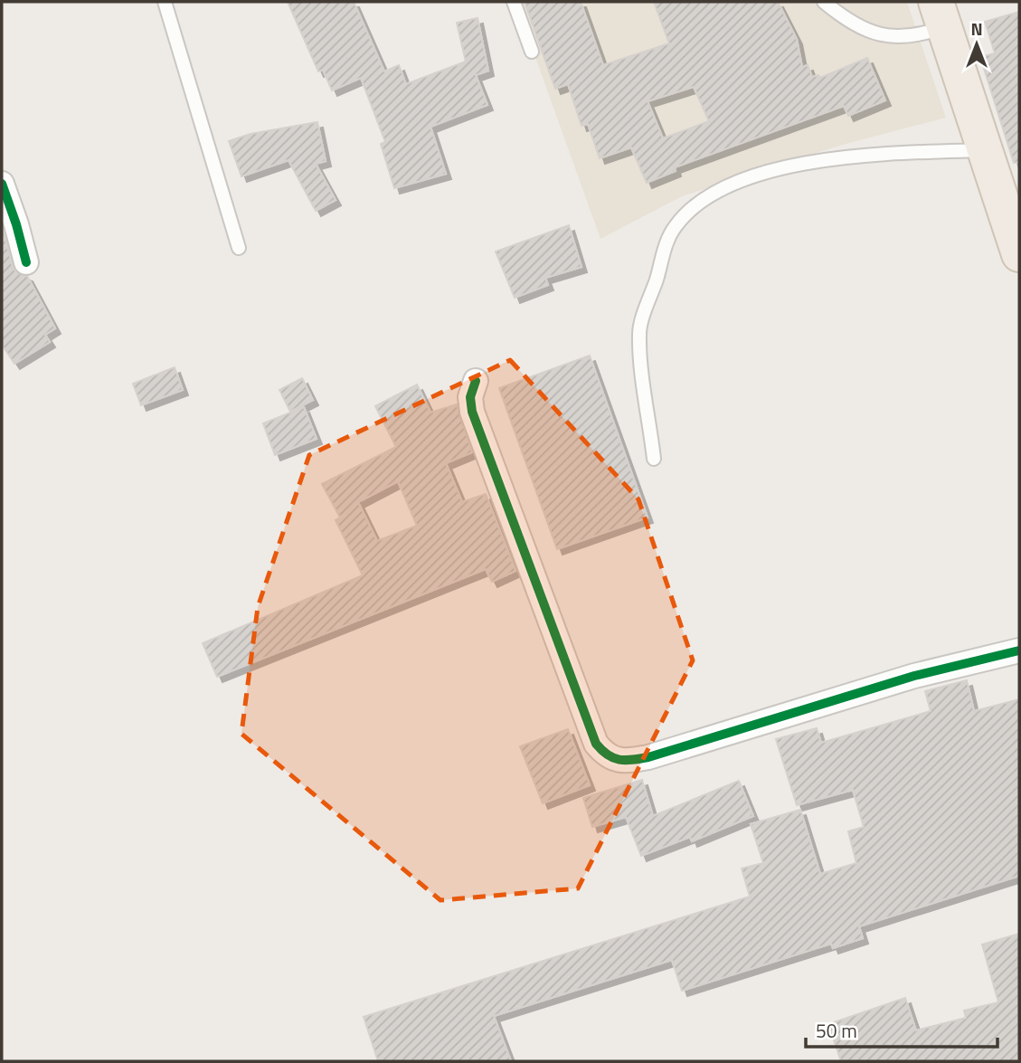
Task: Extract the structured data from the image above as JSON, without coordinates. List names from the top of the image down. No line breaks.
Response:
{"scale_bar":"50 m","north":"top"}
